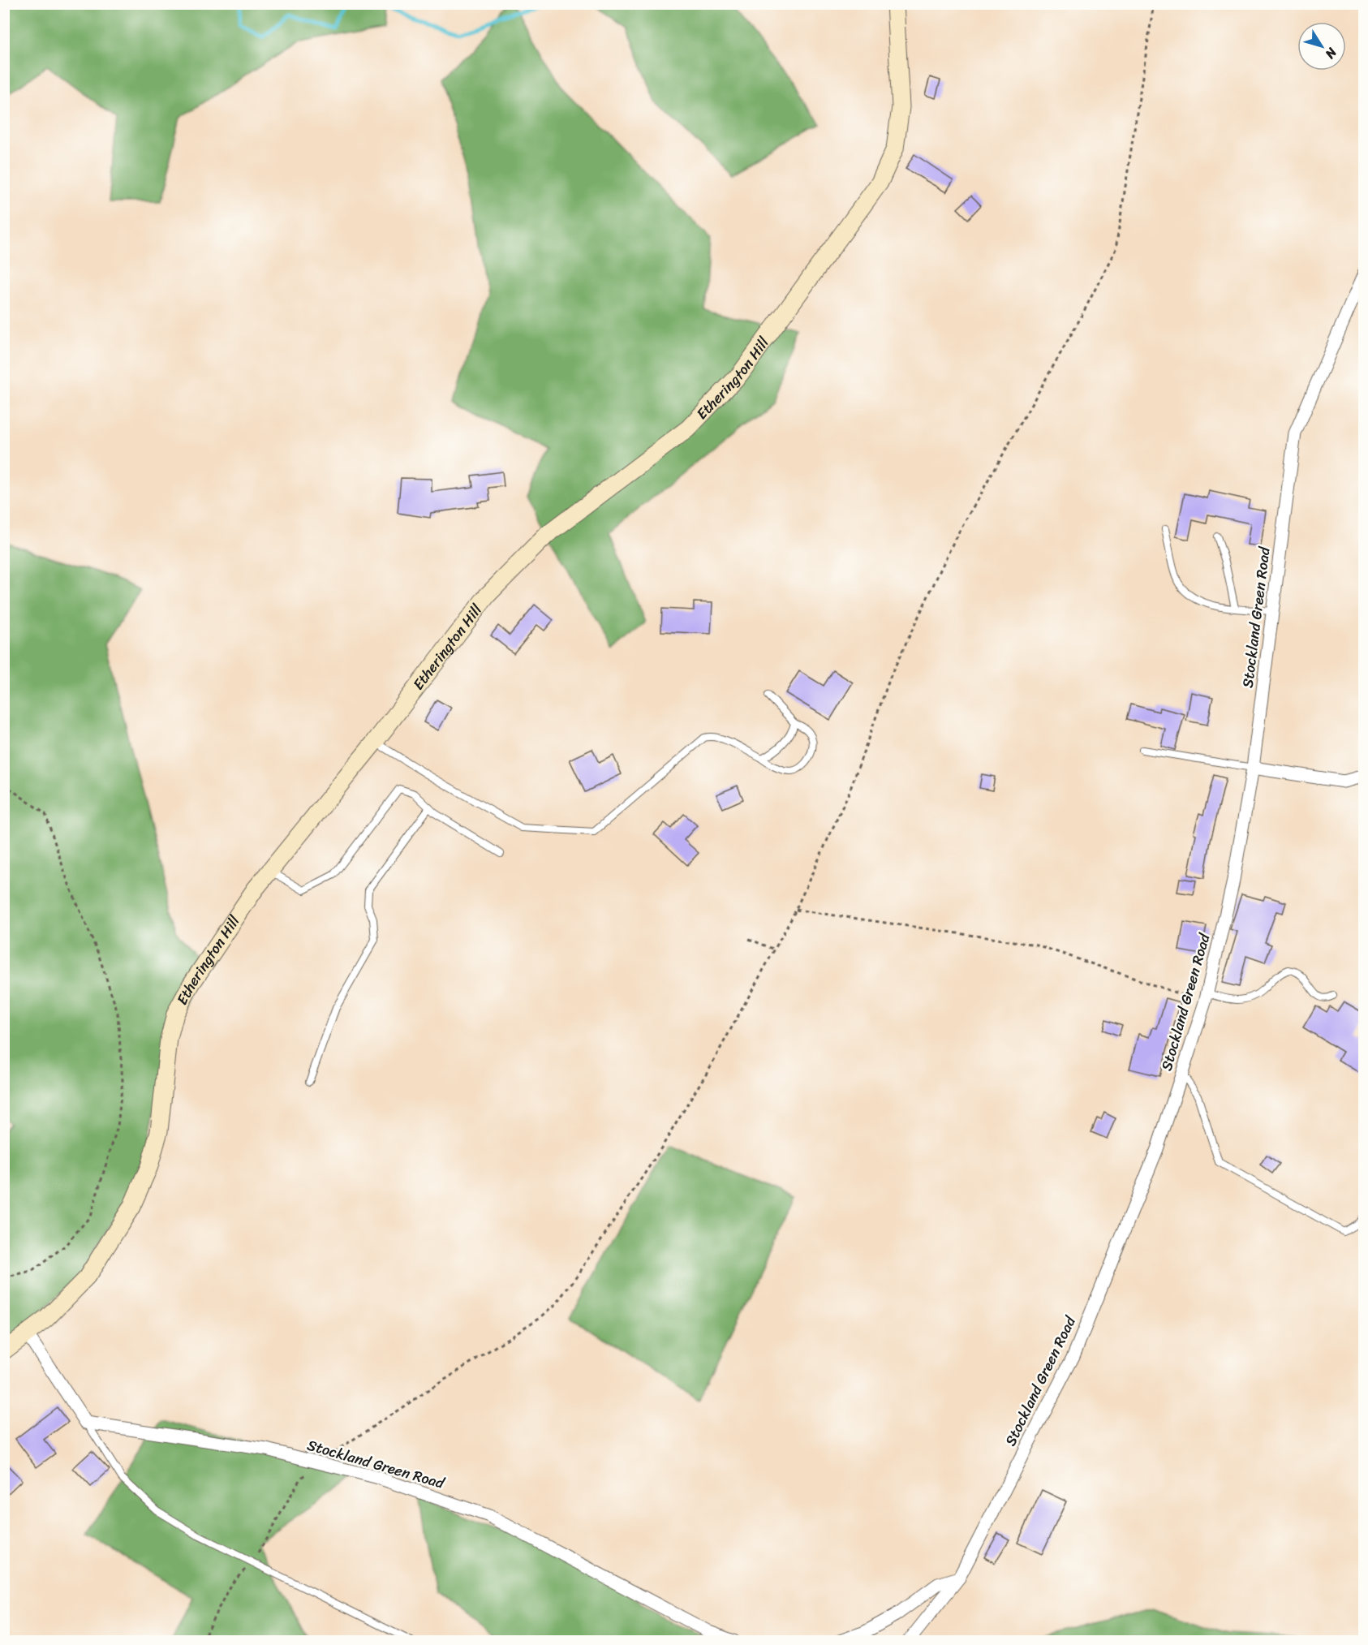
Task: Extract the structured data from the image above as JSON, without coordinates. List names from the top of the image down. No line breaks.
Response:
{"streets":{"street":["Etherington Hill","Stockland Green Road"]},"north":"bottom right"}
